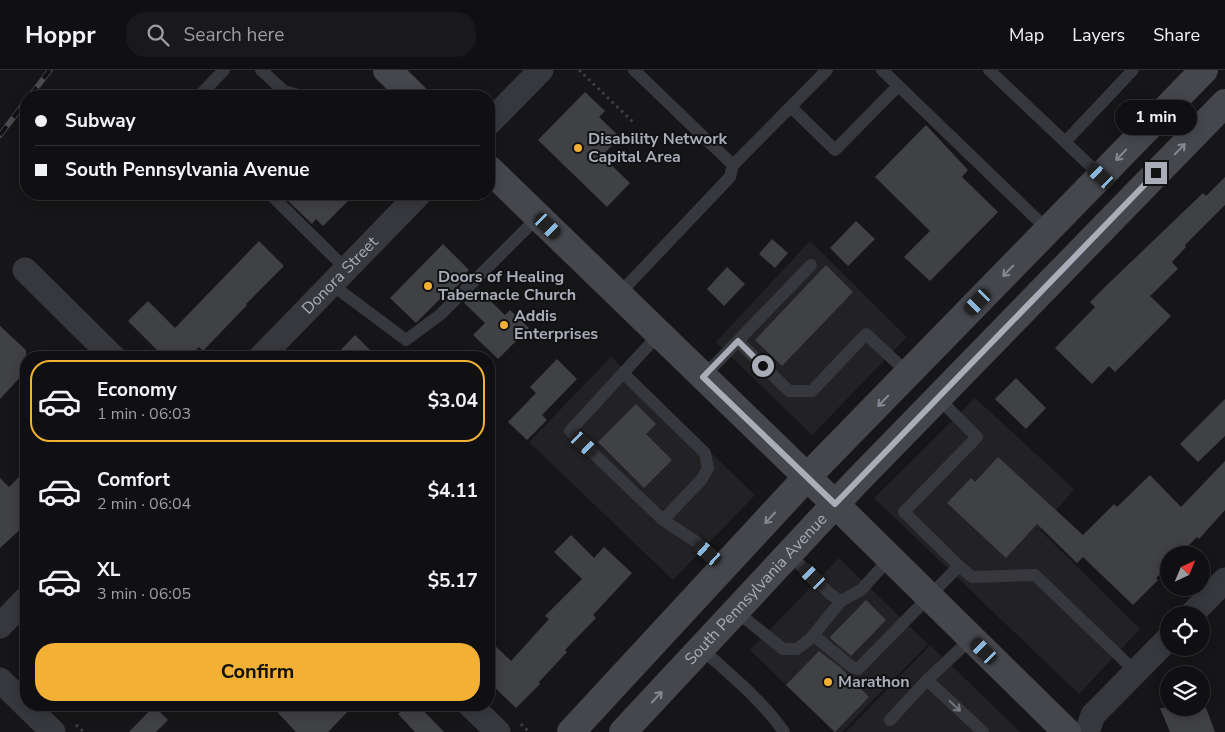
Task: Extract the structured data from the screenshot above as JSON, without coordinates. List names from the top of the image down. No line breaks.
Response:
{"streets":{"main road":["South Pennsylvania Avenue"],"street":["Donora Street"]},"places":["Disability Network Capital Area","Doors of Healing Tabernacle Church","Addis Enterprises","Marathon"],"north":"top right","page":{"header":"Hoppr","search":"Search here","nav":["Map","Layers","Share"],"banner":["Subway","South Pennsylvania Avenue"],"bubble":"1 min","list":[{"name":"Economy","note":"1 min · 06:03","value":"$3.04"},{"name":"Comfort","note":"2 min · 06:04","value":"$4.11"},{"name":"XL","note":"3 min · 06:05","value":"$5.17"}],"buttons":"Confirm"}}
